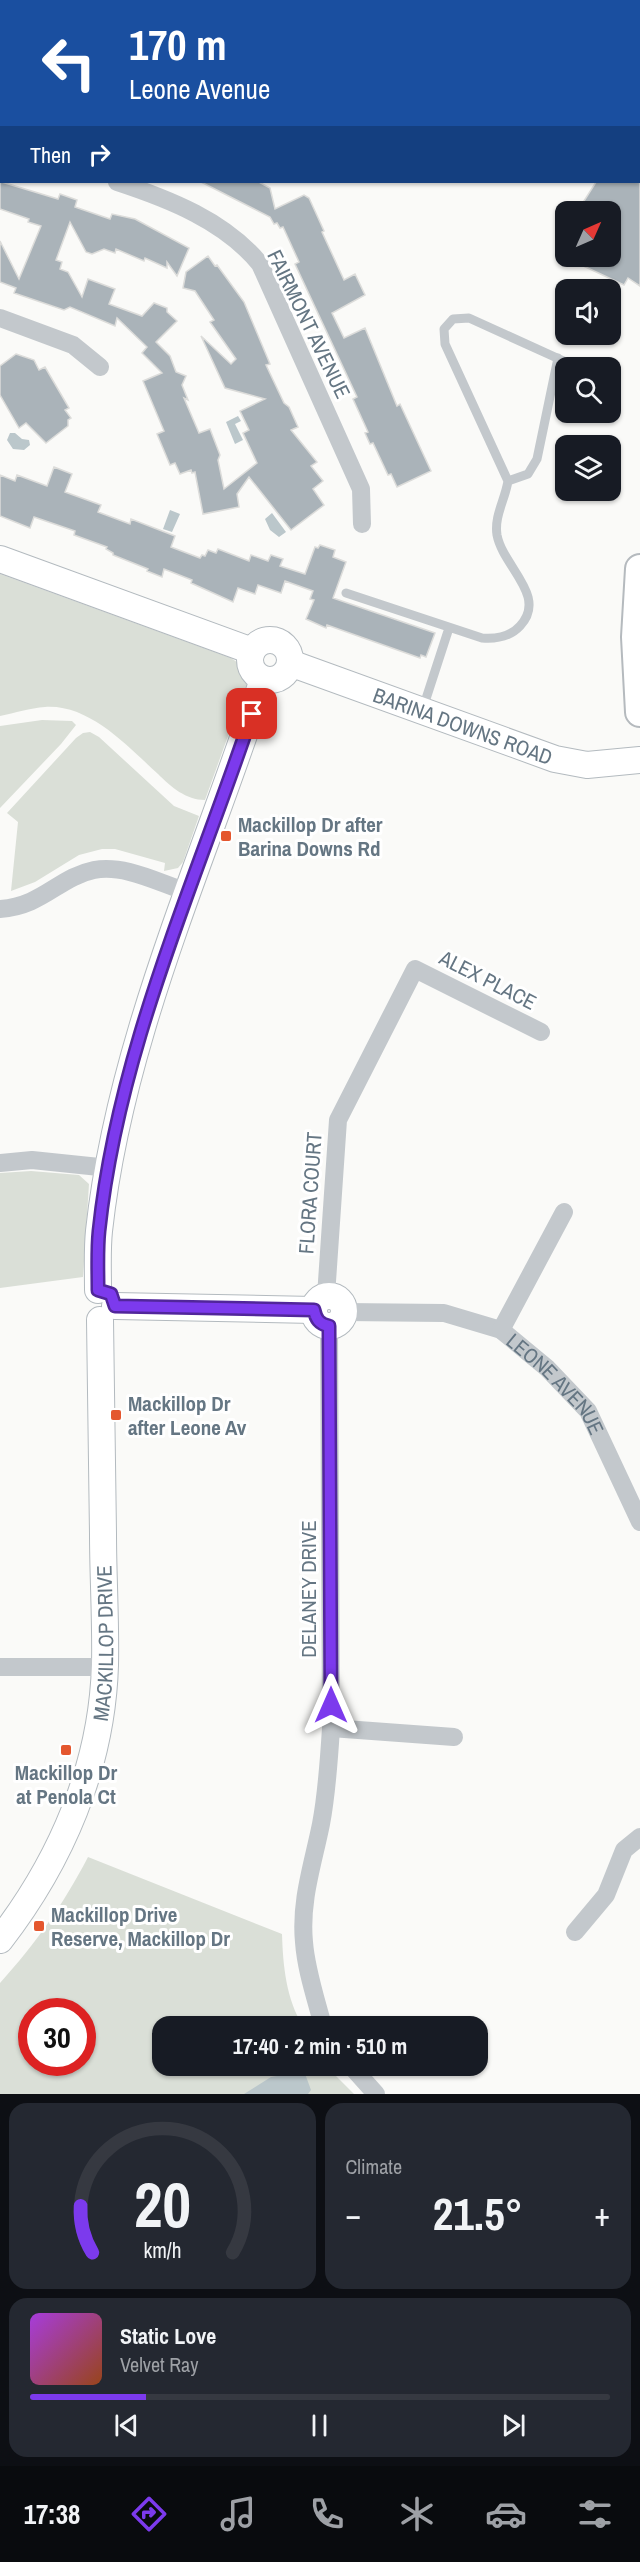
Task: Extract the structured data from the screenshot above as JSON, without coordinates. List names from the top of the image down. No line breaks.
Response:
{"streets":{"main road":["BARINA DOWNS ROAD","LEONE AVENUE","MACKILLOP DRIVE"],"street":["FAIRMONT AVENUE","ALEX PLACE","FLORA COURT","DELANEY DRIVE"]},"crossings":[["BARINA DOWNS ROAD","MACKILLOP DRIVE"],["ALEX PLACE","FLORA COURT"],["FLORA COURT","LEONE AVENUE"],["FLORA COURT","DELANEY DRIVE"],["LEONE AVENUE","DELANEY DRIVE"],["LEONE AVENUE","MACKILLOP DRIVE"]],"places":{"transit":["Mackillop Dr after Barina Downs Rd","Mackillop Dr after Leone Av","Mackillop Dr at Penola Ct","Mackillop Drive Reserve, Mackillop Dr"]},"north":"top right","page":{"turn":["170 m","Leone Avenue"],"then":"Then","limit":"30","trip":"17:40 · 2 min · 510 m","tile":"Climate","heat":["−","21.5°","+"],"song":["Static Love","Velvet Ray"],"tabs":"17:38","gauge":["20","km/h"]}}
